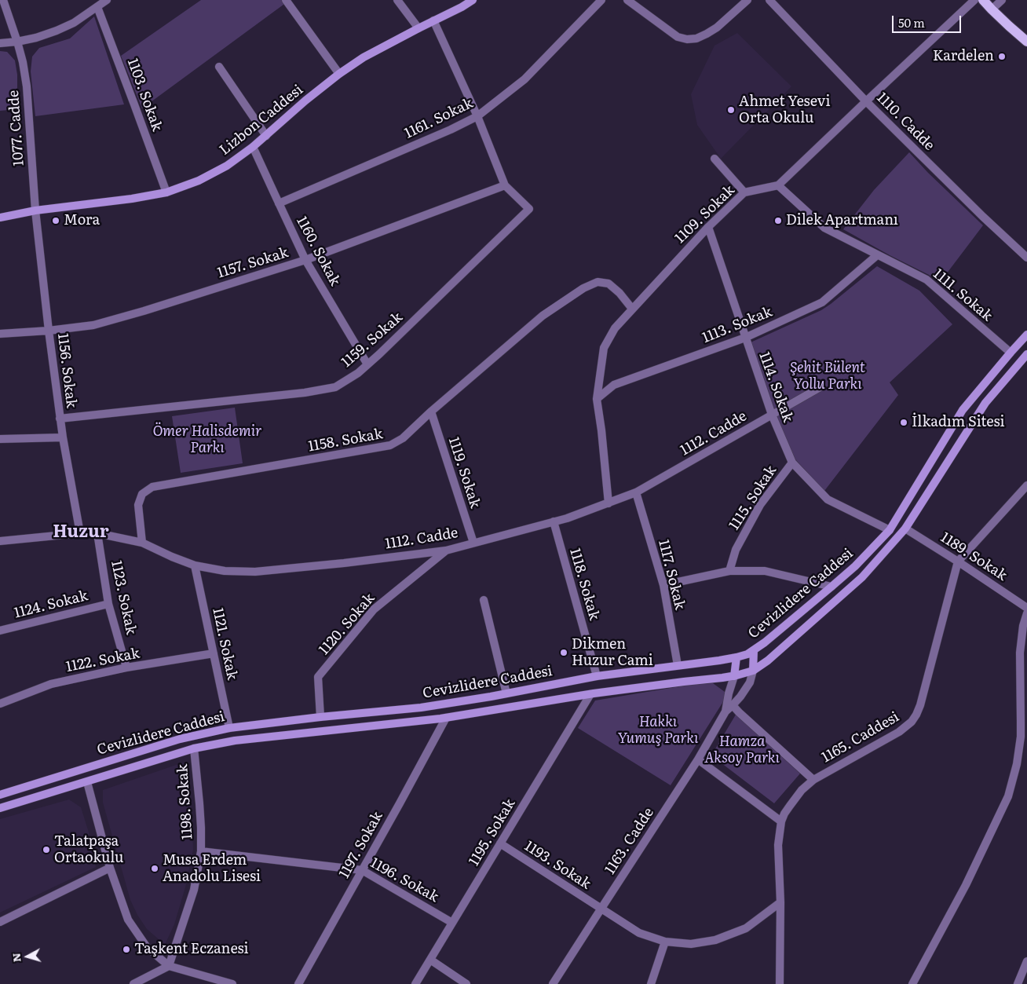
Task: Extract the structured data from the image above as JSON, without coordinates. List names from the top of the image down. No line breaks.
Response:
{"streets":{"main road":["Lizbon Caddesi","Cevizlidere Caddesi"],"street":["1103. Sokak","1161. Sokak","1110. Cadde","1077. Cadde","1109. Sokak","1160. Sokak","1157. Sokak","1111. Sokak","1113. Sokak","1159. Sokak","1156. Sokak","1114. Sokak","1112. Cadde","1158. Sokak","1119. Sokak","1115. Sokak","1189. Sokak","1117. Sokak","1118. Sokak","1123. Sokak","1124. Sokak","1120. Sokak","1121. Sokak","1122. Sokak","1165. Caddesi","1198. Sokak","1195. Sokak","1163. Cadde","1197. Sokak","1193. Sokak","1196. Sokak"]},"crossings":[["1103. Sokak","Lizbon Caddesi"],["1161. Sokak","1160. Sokak"],["1161. Sokak","1159. Sokak"],["Lizbon Caddesi","1077. Cadde"],["Lizbon Caddesi","1160. Sokak"],["Lizbon Caddesi","1159. Sokak"],["Lizbon Caddesi","1156. Sokak"],["1077. Cadde","1156. Sokak"],["1109. Sokak","1111. Sokak"],["1109. Sokak","1113. Sokak"],["1109. Sokak","1114. Sokak"],["1109. Sokak","1112. Cadde"],["1109. Sokak","1158. Sokak"],["1160. Sokak","1157. Sokak"],["1160. Sokak","1159. Sokak"],["1157. Sokak","1159. Sokak"],["1157. Sokak","1156. Sokak"],["1111. Sokak","1113. Sokak"],["1111. Sokak","Cevizlidere Caddesi"],["1113. Sokak","1114. Sokak"],["1159. Sokak","1156. Sokak"],["1156. Sokak","1112. Cadde"],["1114. Sokak","1112. Cadde"],["1114. Sokak","1115. Sokak"],["1114. Sokak","Cevizlidere Caddesi"],["1112. Cadde","1158. Sokak"],["1112. Cadde","1119. Sokak"],["1112. Cadde","1117. Sokak"],["1112. Cadde","1118. Sokak"],["1112. Cadde","1123. Sokak"],["1112. Cadde","1120. Sokak"],["1112. Cadde","1121. Sokak"],["1158. Sokak","1119. Sokak"],["1189. Sokak","Cevizlidere Caddesi"],["1189. Sokak","1165. Caddesi"],["1117. Sokak","Cevizlidere Caddesi"],["1118. Sokak","Cevizlidere Caddesi"],["Cevizlidere Caddesi","1120. Sokak"],["Cevizlidere Caddesi","1121. Sokak"],["Cevizlidere Caddesi","1198. Sokak"],["Cevizlidere Caddesi","1195. Sokak"],["Cevizlidere Caddesi","1163. Cadde"],["Cevizlidere Caddesi","1197. Sokak"],["1123. Sokak","1124. Sokak"],["1123. Sokak","1122. Sokak"],["1121. Sokak","1122. Sokak"],["1165. Caddesi","1193. Sokak"],["1198. Sokak","1196. Sokak"],["1195. Sokak","1193. Sokak"],["1195. Sokak","1196. Sokak"],["1163. Cadde","1193. Sokak"],["1197. Sokak","1196. Sokak"]],"districts":["Huzur"],"parks":["Şehit Bülent Yollu Parkı","Ömer Halisdemir Parkı","Hakkı Yumuş Parkı","Hamza Aksoy Parkı"],"places":["Kardelen","Ahmet Yesevi Orta Okulu","Mora","Dilek Apartmanı","İlkadım Sitesi","Dikmen Huzur Cami","Talatpaşa Ortaokulu","Musa Erdem Anadolu Lisesi","Taşkent Eczanesi"],"scale_bar":"50 m","north":"left"}
